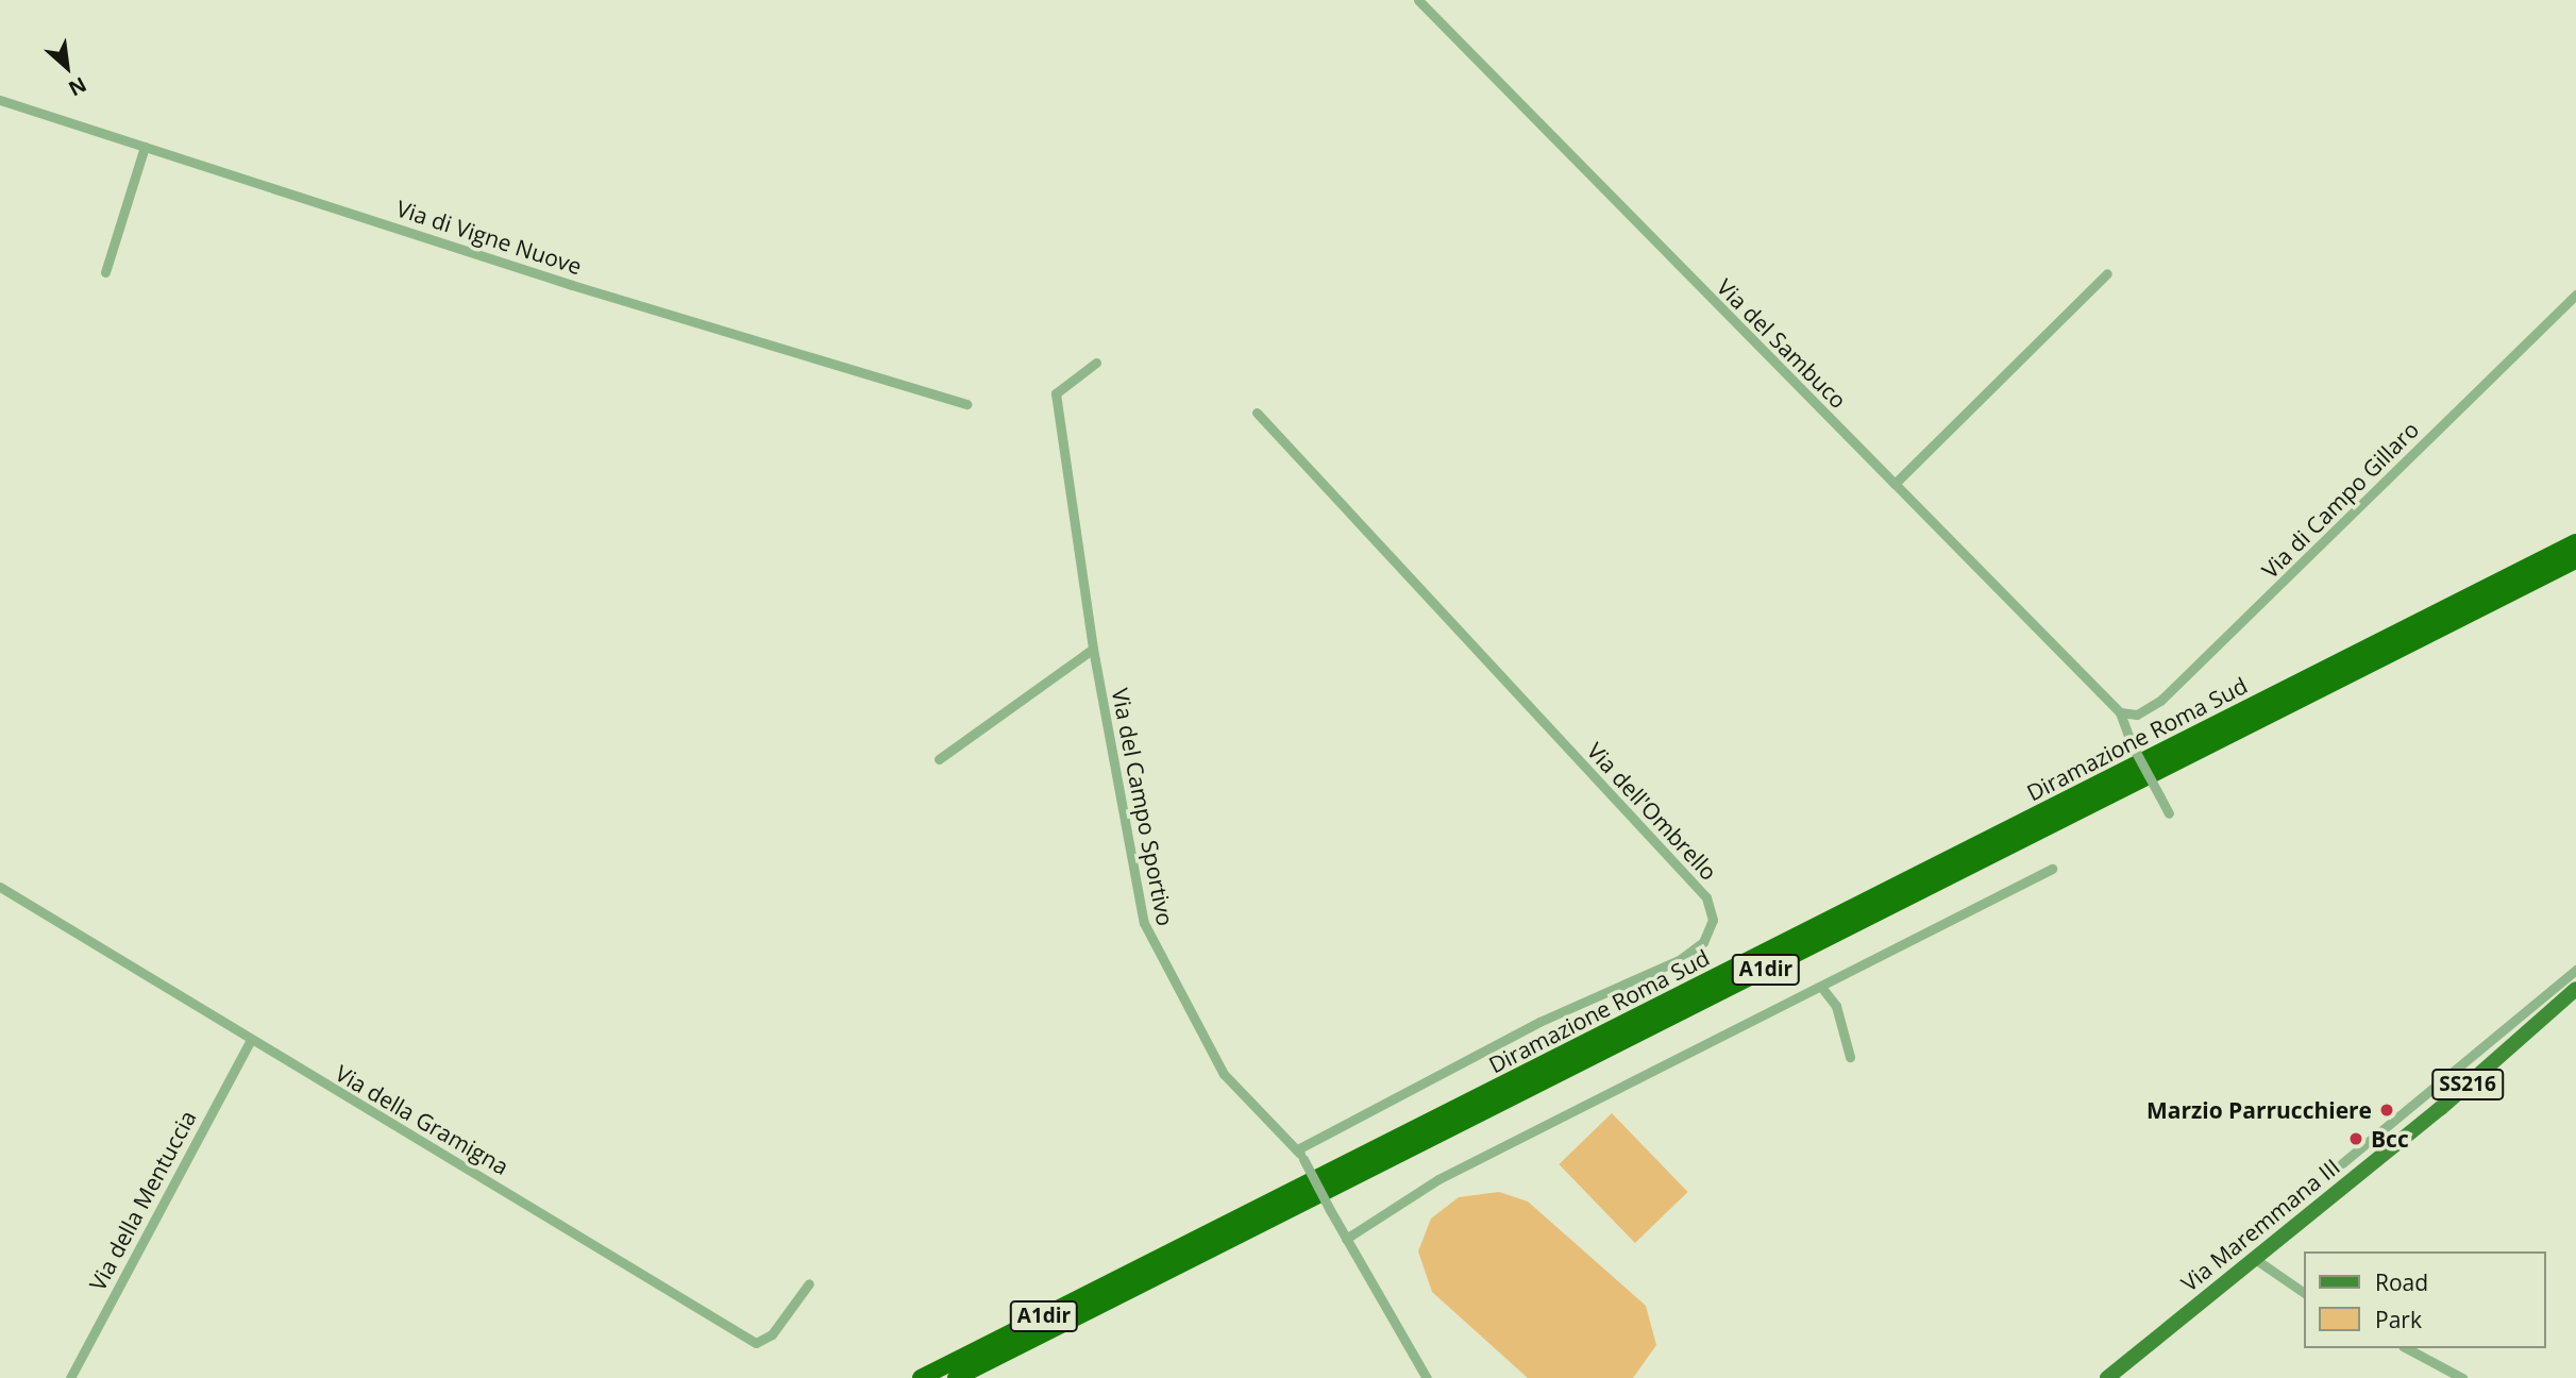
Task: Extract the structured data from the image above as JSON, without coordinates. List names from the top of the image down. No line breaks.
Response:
{"streets":{"highway":["Diramazione Roma Sud","A1dir"],"main road":["SS216","Via Maremmana III"],"street":["Via di Vigne Nuove","Via del Sambuco","Via di Campo Gillaro","Via del Campo Sportivo","Via dell'Ombrello","Via della Gramigna","Via della Mentuccia"]},"crossings":[["Via del Sambuco","Via di Campo Gillaro"],["Via del Campo Sportivo","Via dell'Ombrello"],["Via della Gramigna","Via della Mentuccia"]],"places":["Marzio Parrucchiere","Bcc"],"legend":["Road","Park"],"north":"bottom right"}
